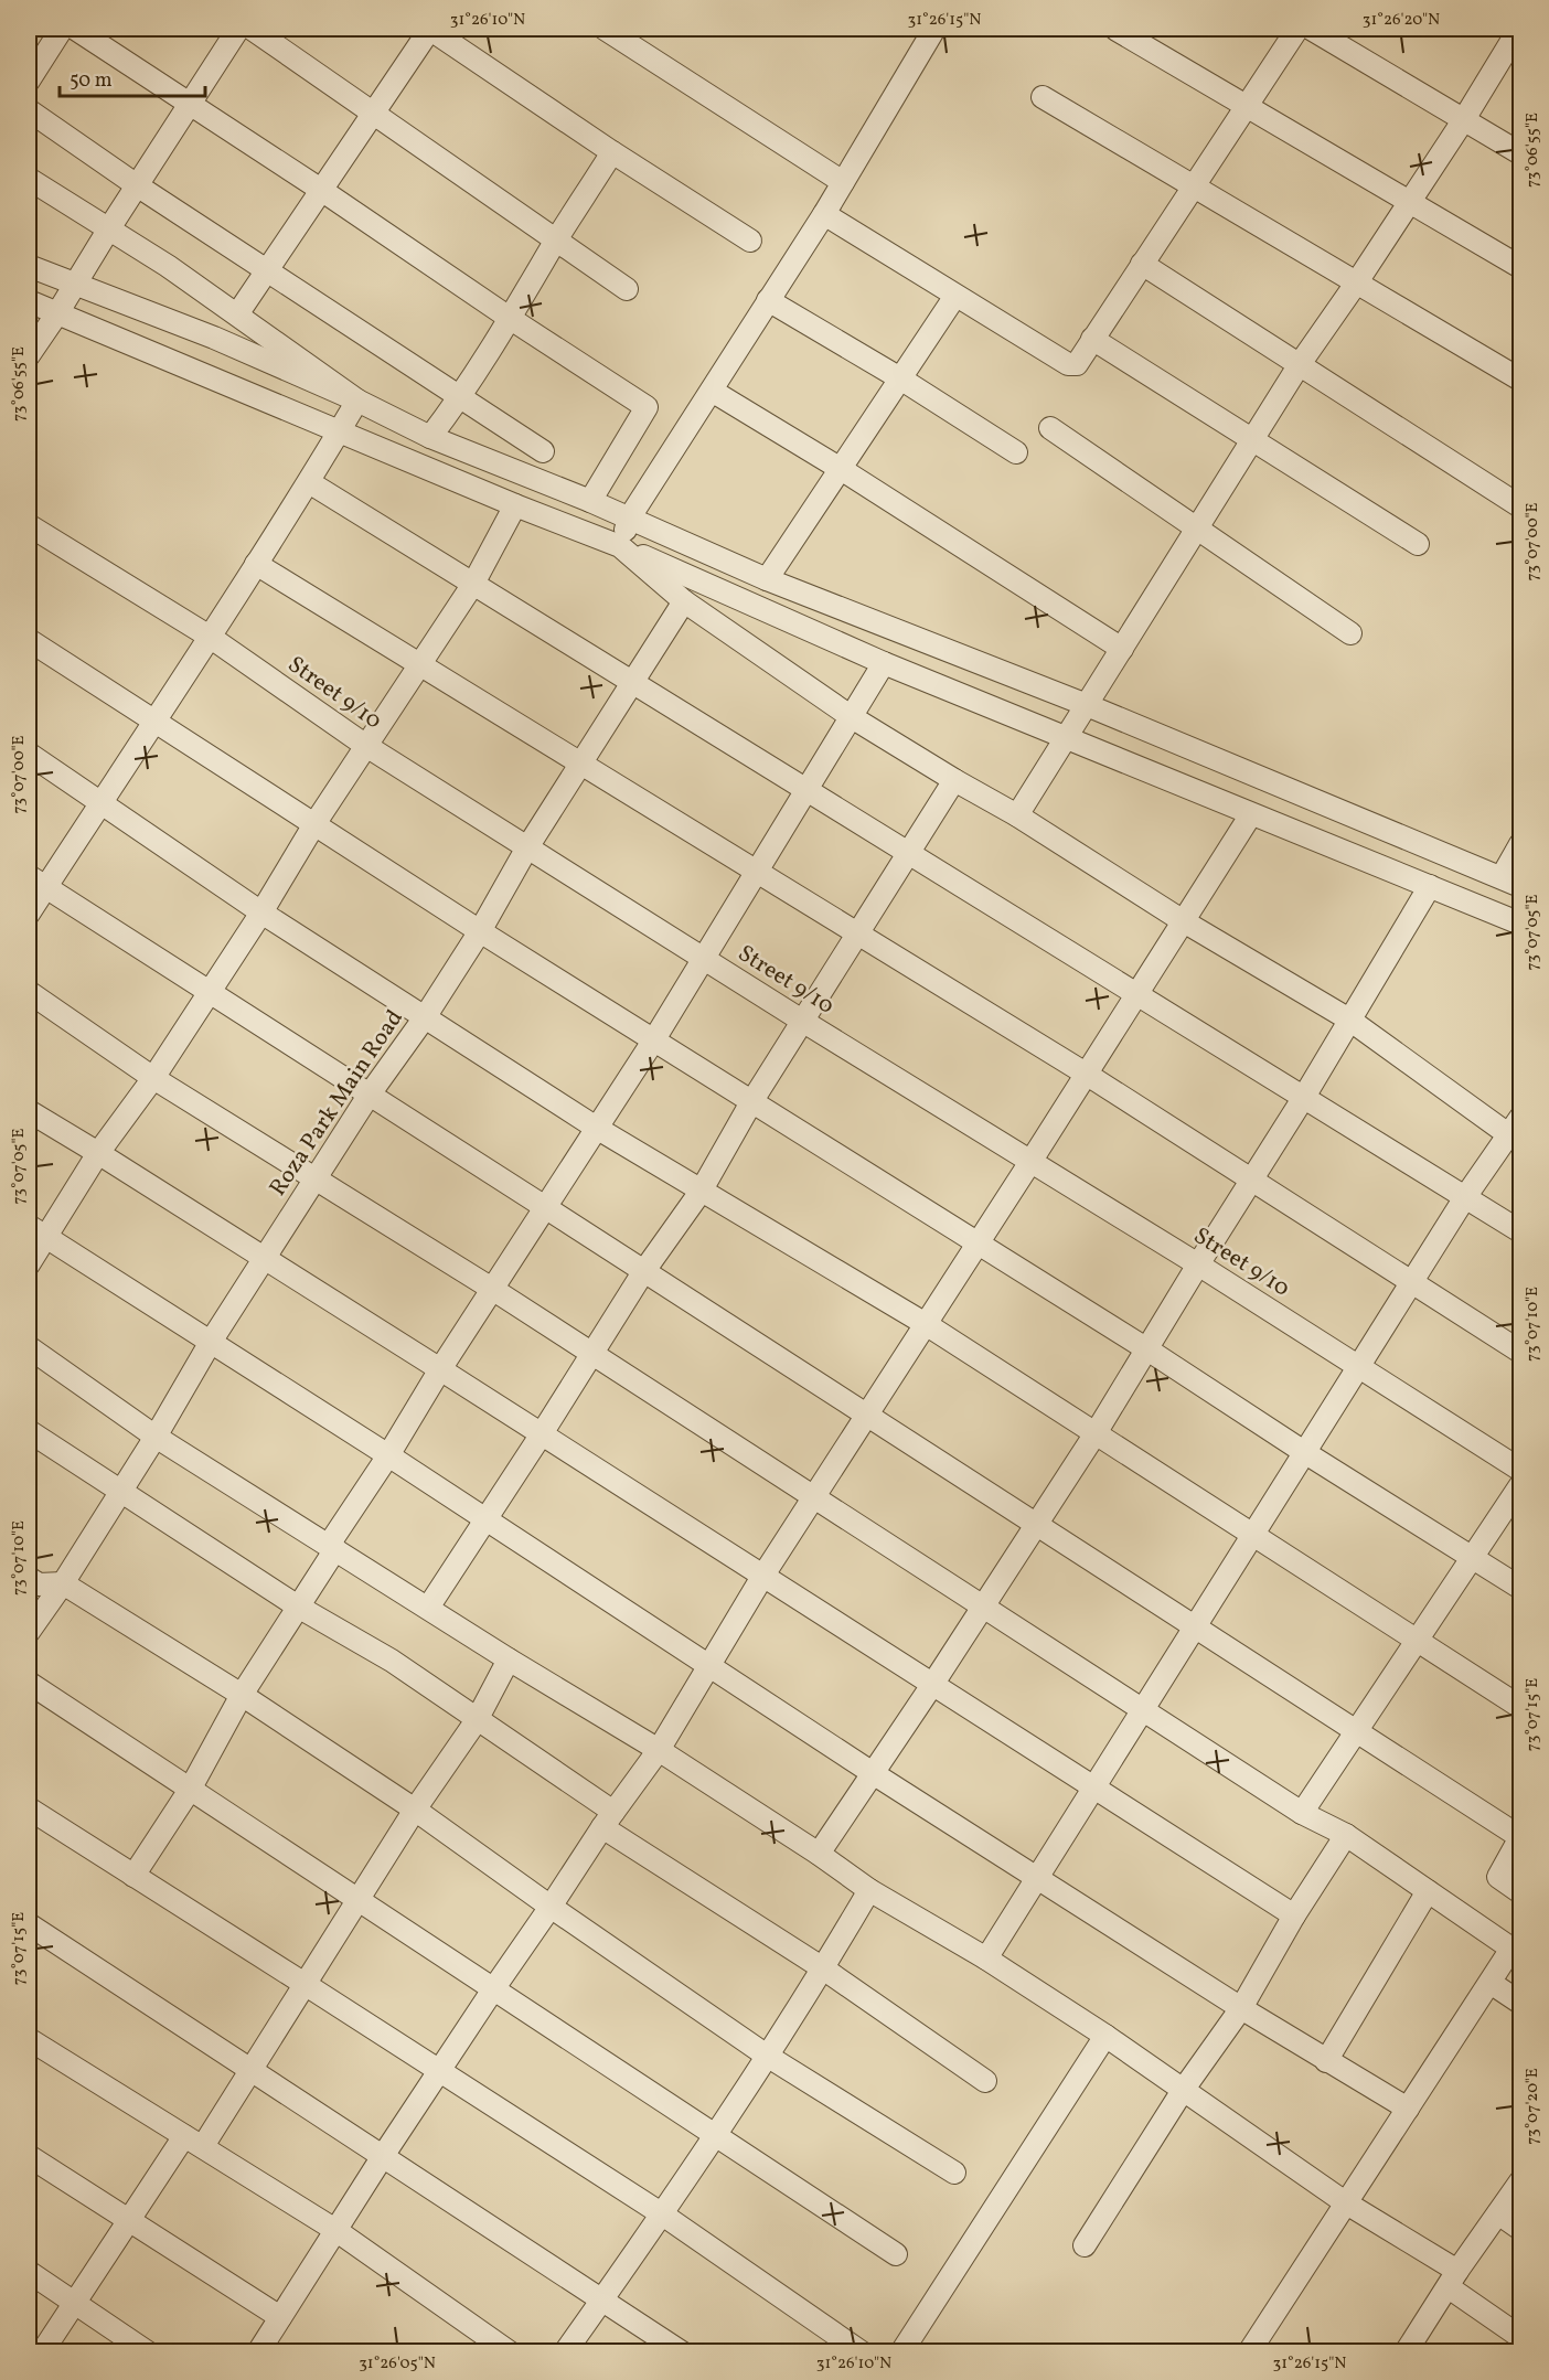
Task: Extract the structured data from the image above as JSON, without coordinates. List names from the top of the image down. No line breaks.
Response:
{"streets":{"street":["Street 9/10","Roza Park Main Road"]},"crossings":[["Street 9/10","Roza Park Main Road"]],"scale_bar":"50 m","coordinates":["31°26'10\"N","31°26'15\"N","31°26'20\"N","73°06'55\"E","73°07'00\"E","73°07'05\"E","73°07'10\"E","73°07'15\"E","73°07'20\"E","31°26'05\"N"]}
